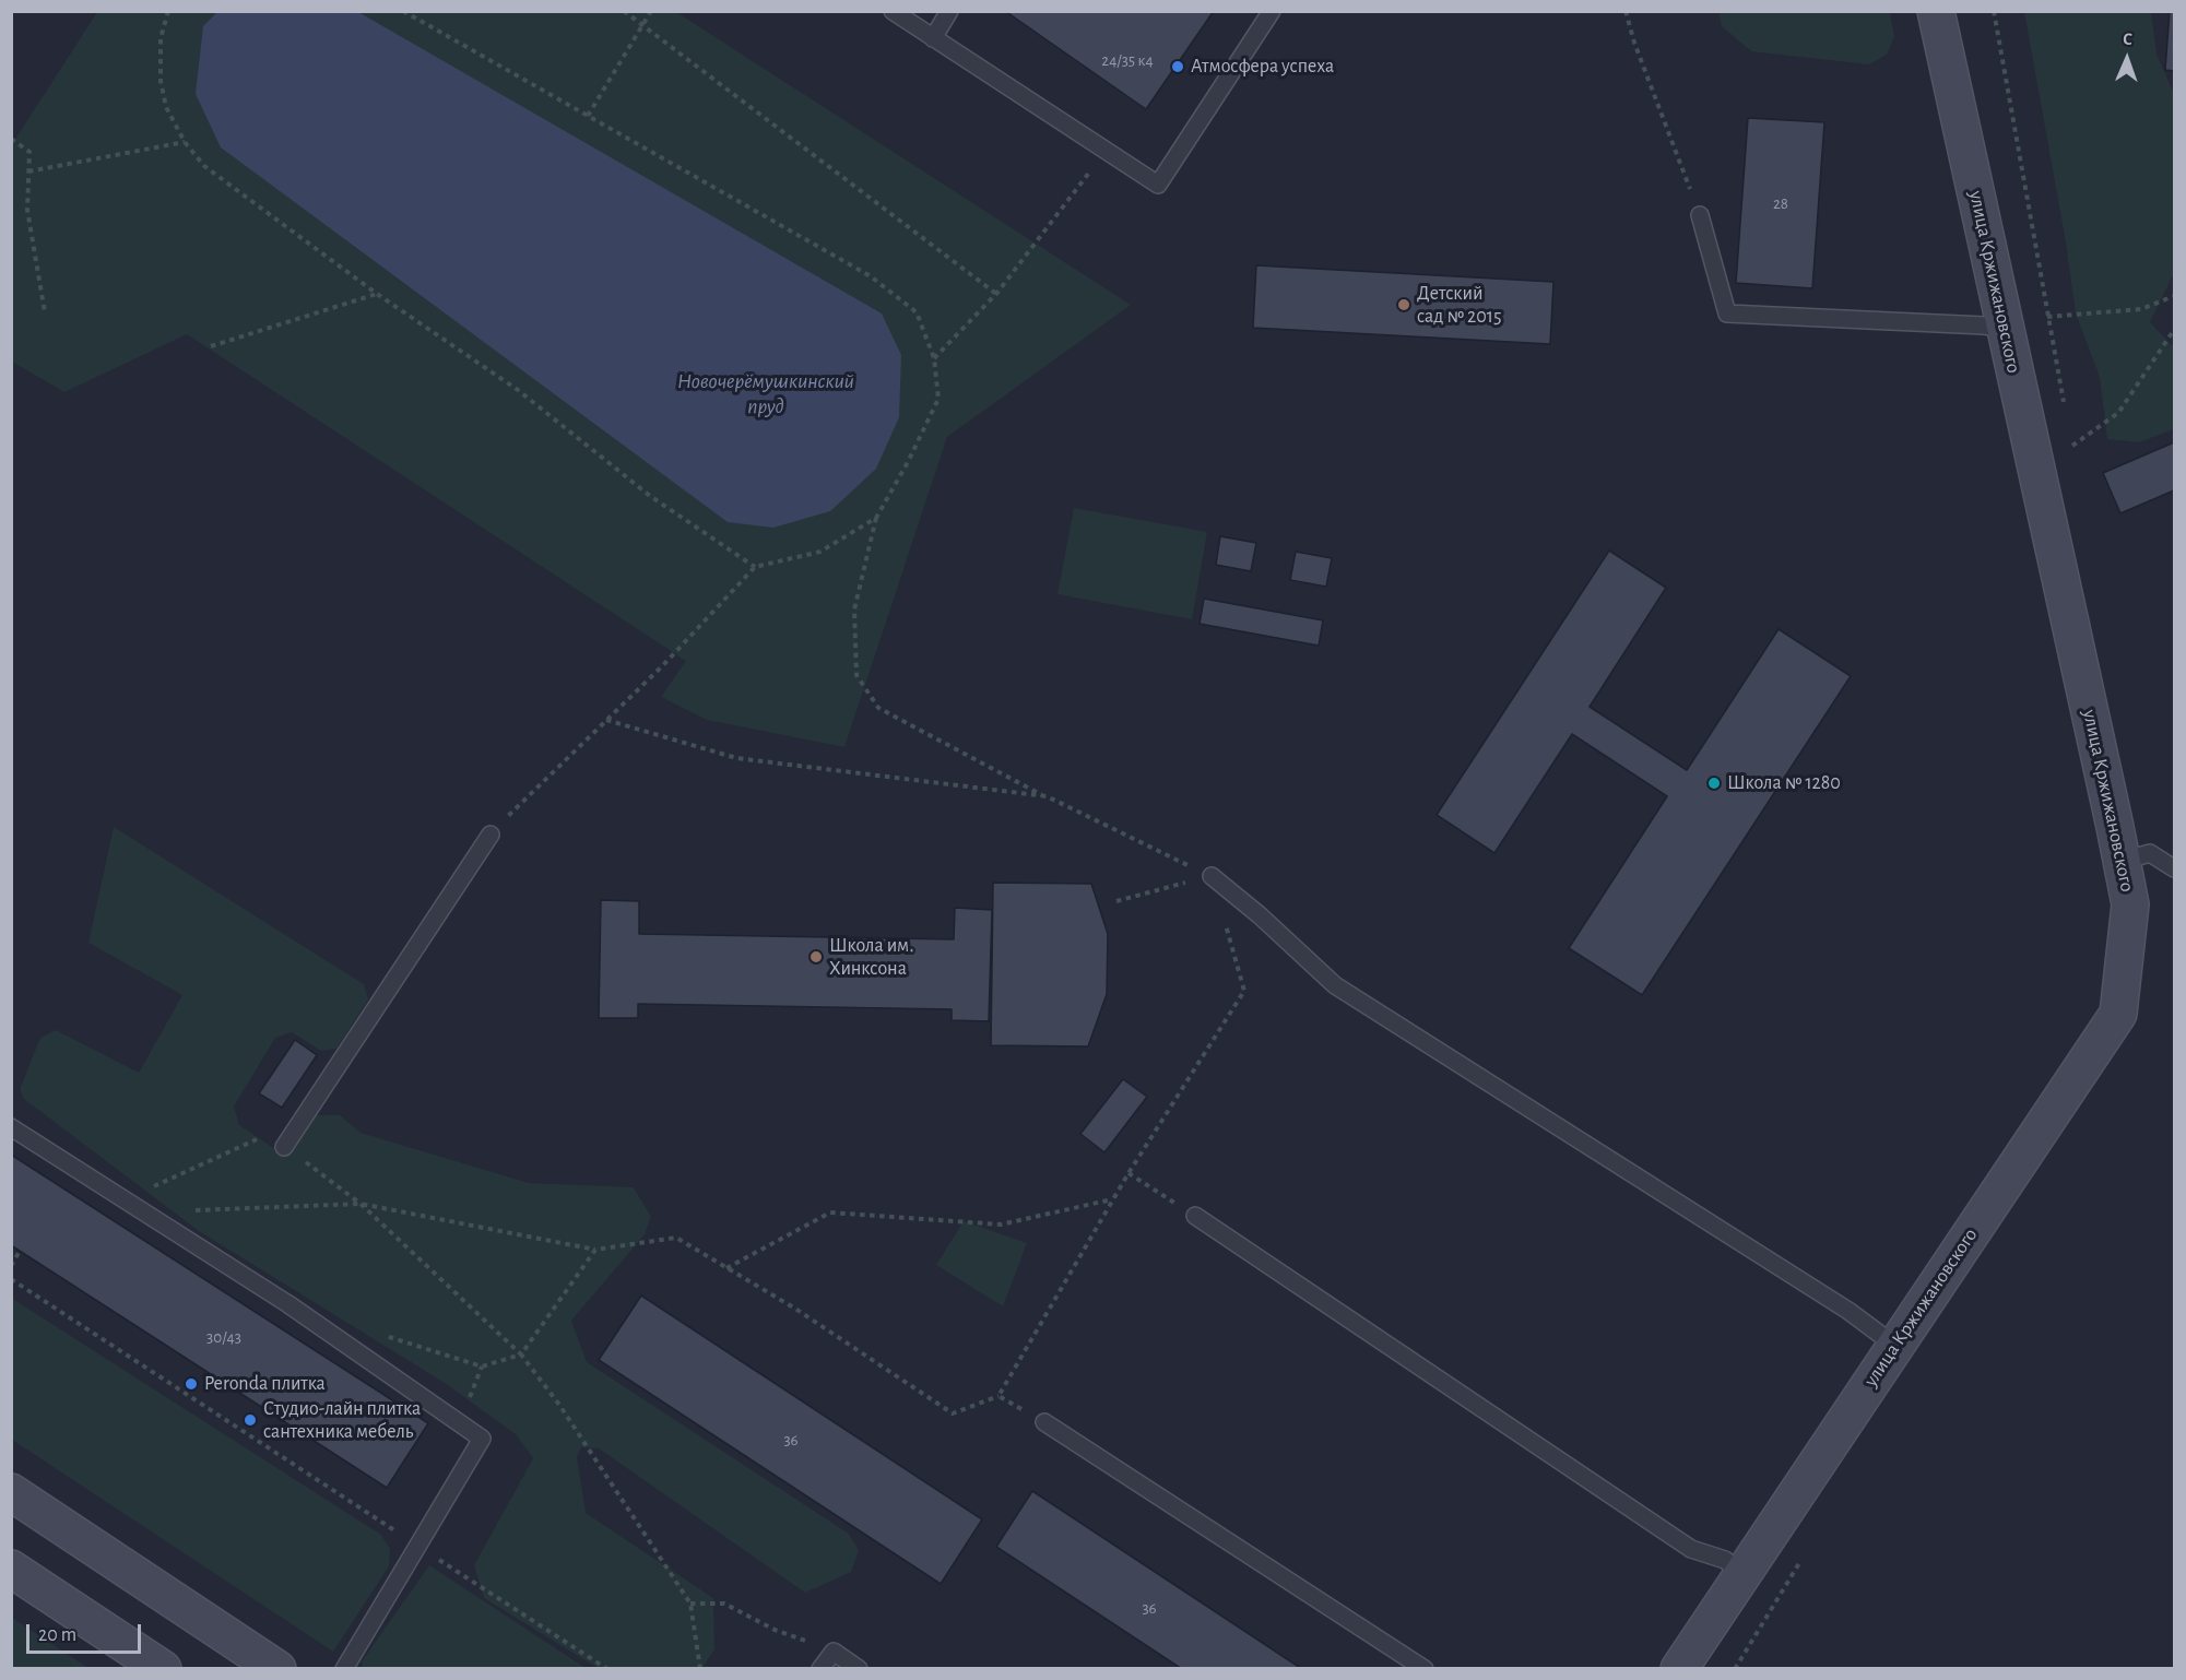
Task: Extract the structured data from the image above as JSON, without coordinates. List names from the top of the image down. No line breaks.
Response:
{"streets":{"street":["улица Кржижановского"]},"water":["Новочерёмушкинский пруд"],"places":["Атмосфера успеха","Детский сад № 2015","Школа № 1280","Школа им. Хинксона","Peronda плитка","Студио-лайн плитка сантехника мебель"],"house_numbers":["24/35 к4","28","30/43","36","36"],"scale_bar":"20 m","north":"top"}
